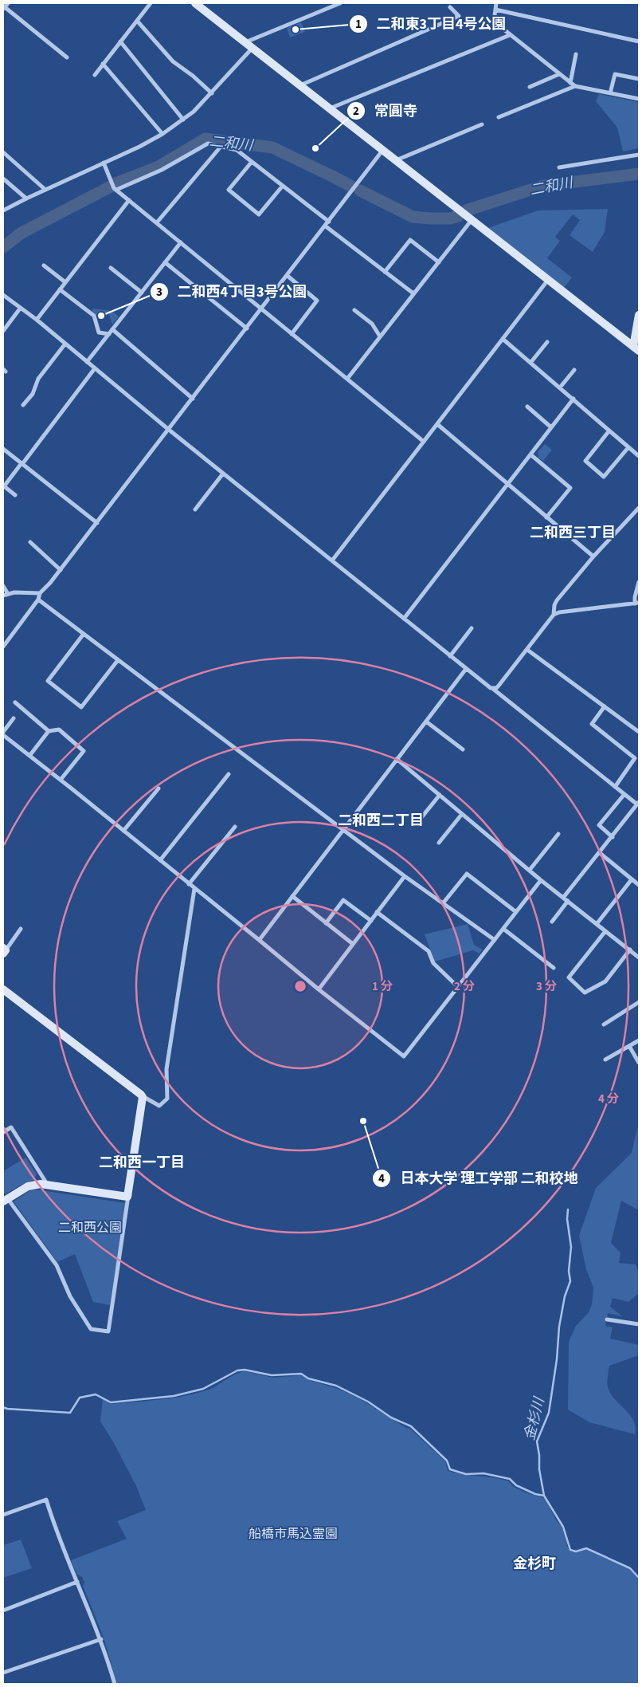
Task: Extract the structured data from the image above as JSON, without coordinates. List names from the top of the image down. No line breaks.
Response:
{"districts":["二和西三丁目","二和西二丁目","二和西一丁目","金杉町"],"water":["二和川","金杉川"],"parks":["二和西公園","船橋市馬込霊園"],"places":["二和東3丁目4号公園","常圓寺","二和西4丁目3号公園","日本大学 理工学部 二和校地"],"rings":["1 分","2 分","3 分","4 分"]}
